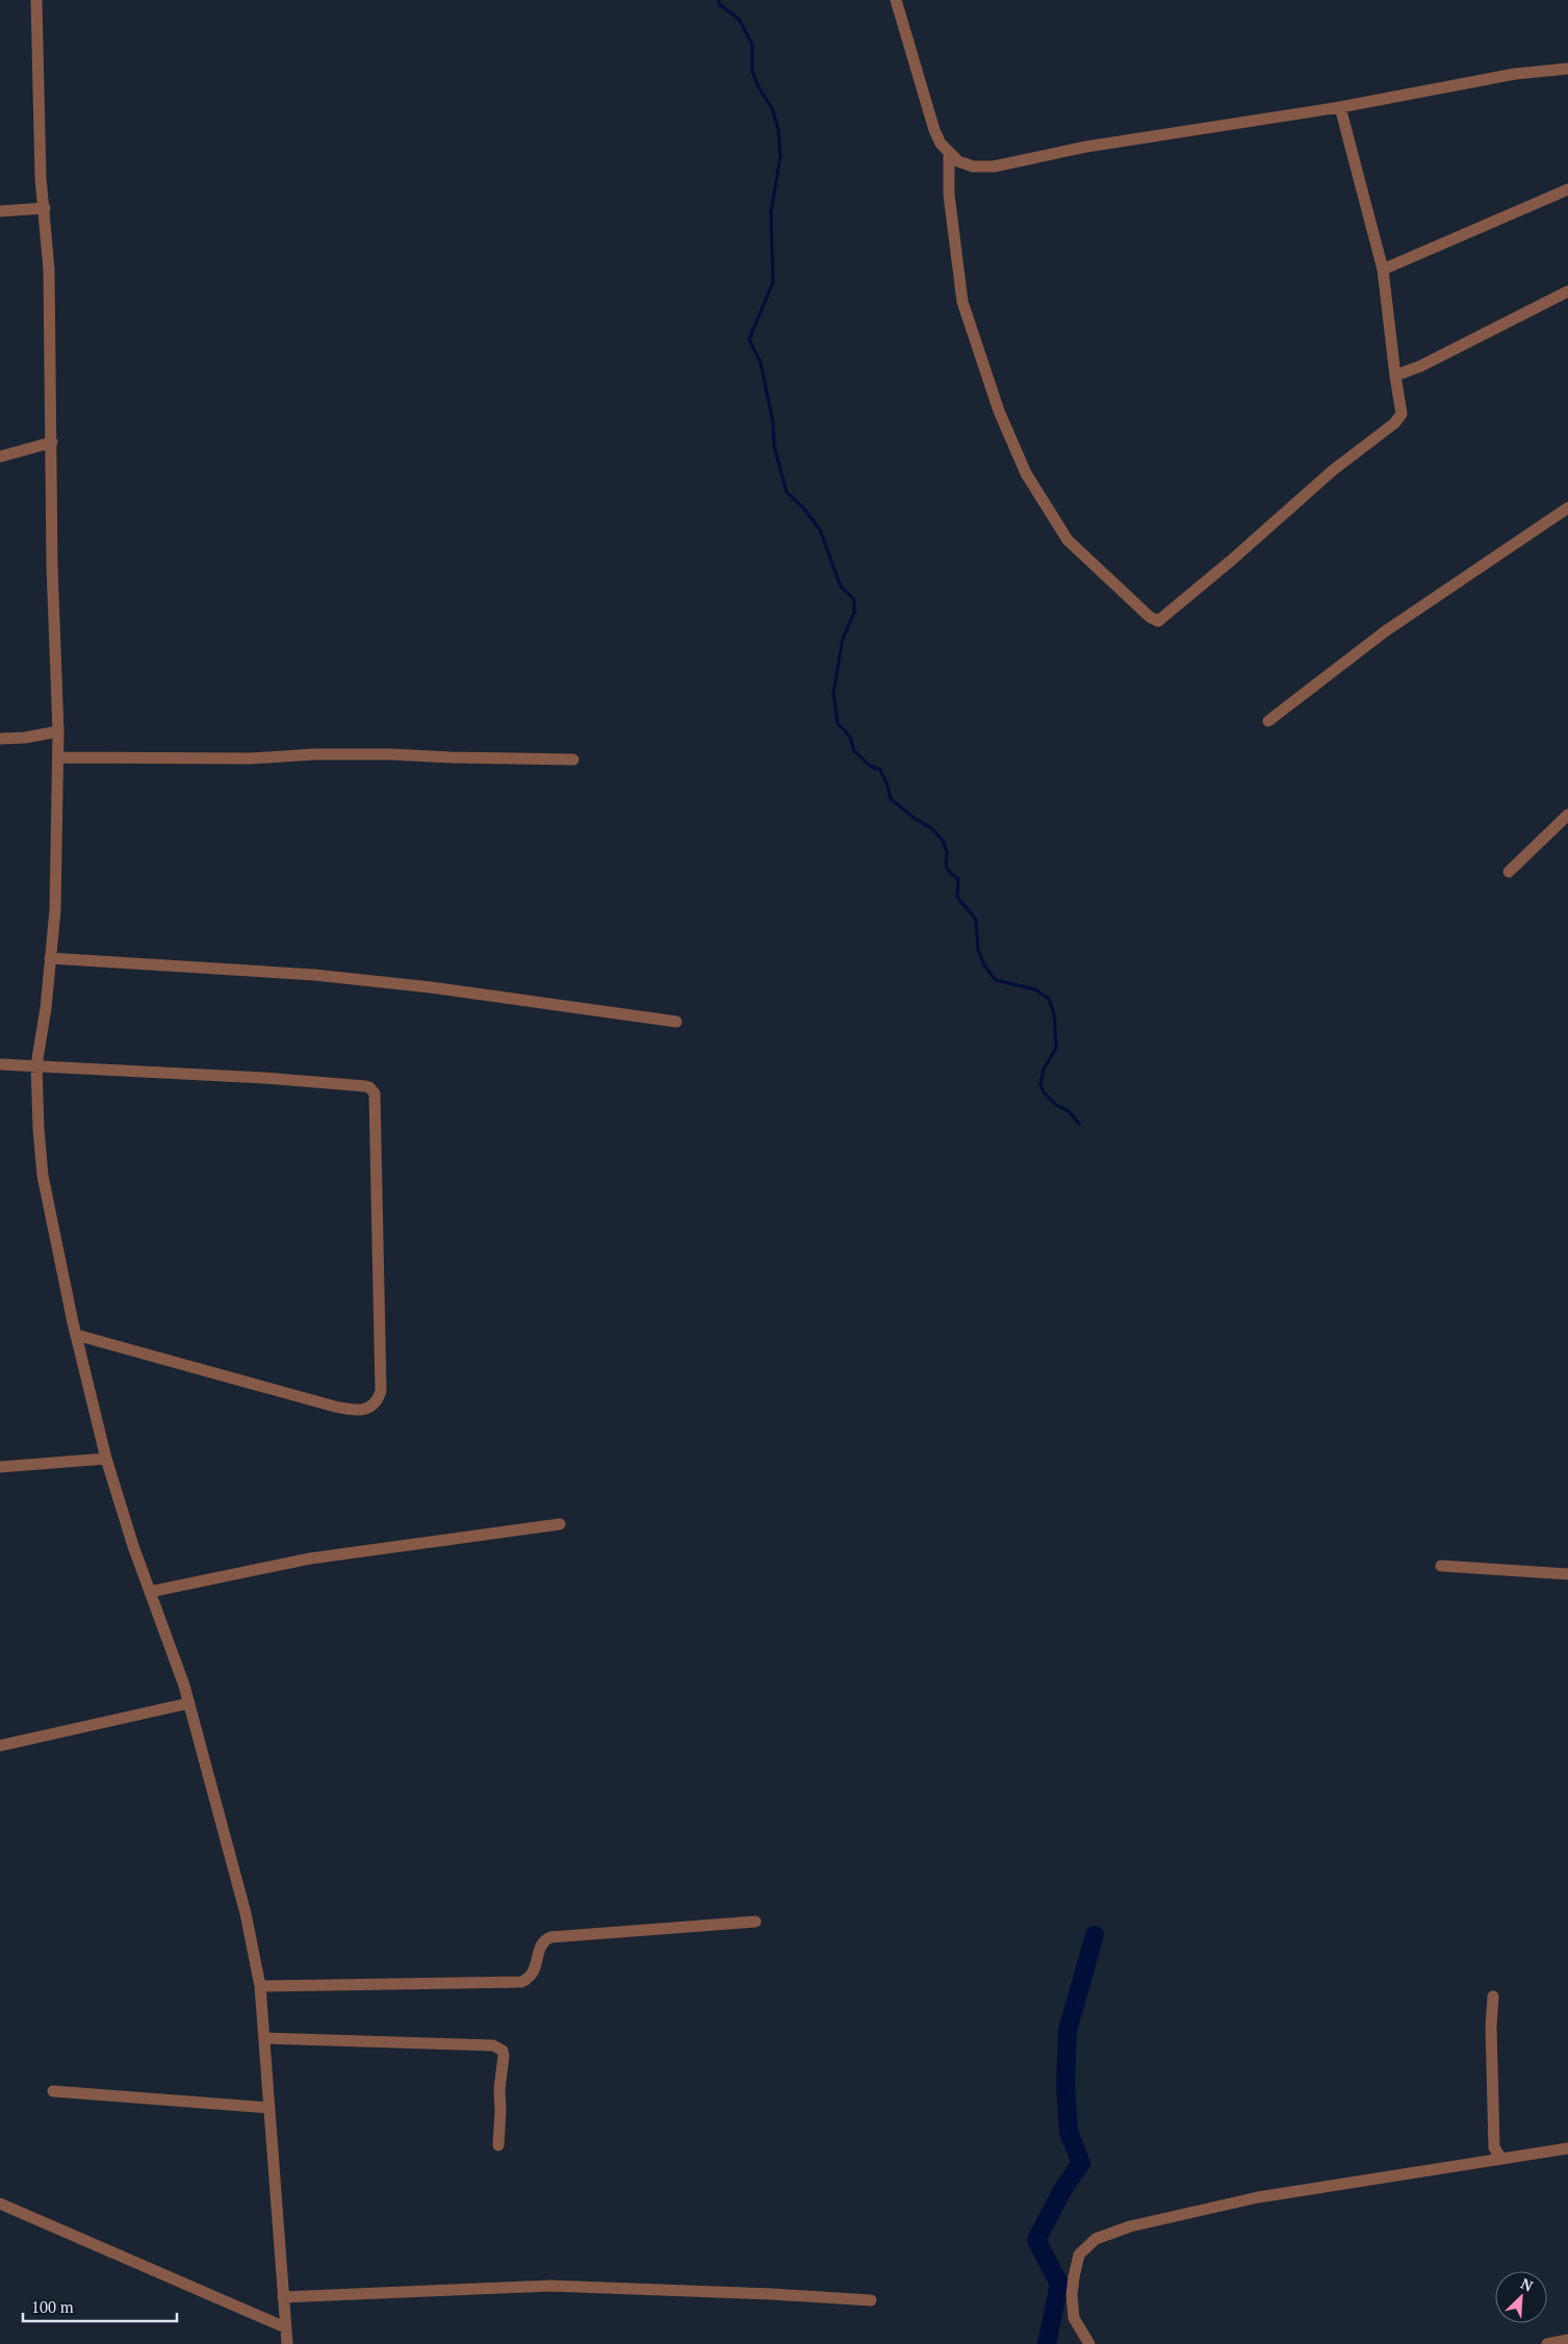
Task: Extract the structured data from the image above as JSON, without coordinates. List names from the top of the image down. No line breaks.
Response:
{"scale_bar":"100 m","north":"top right"}
